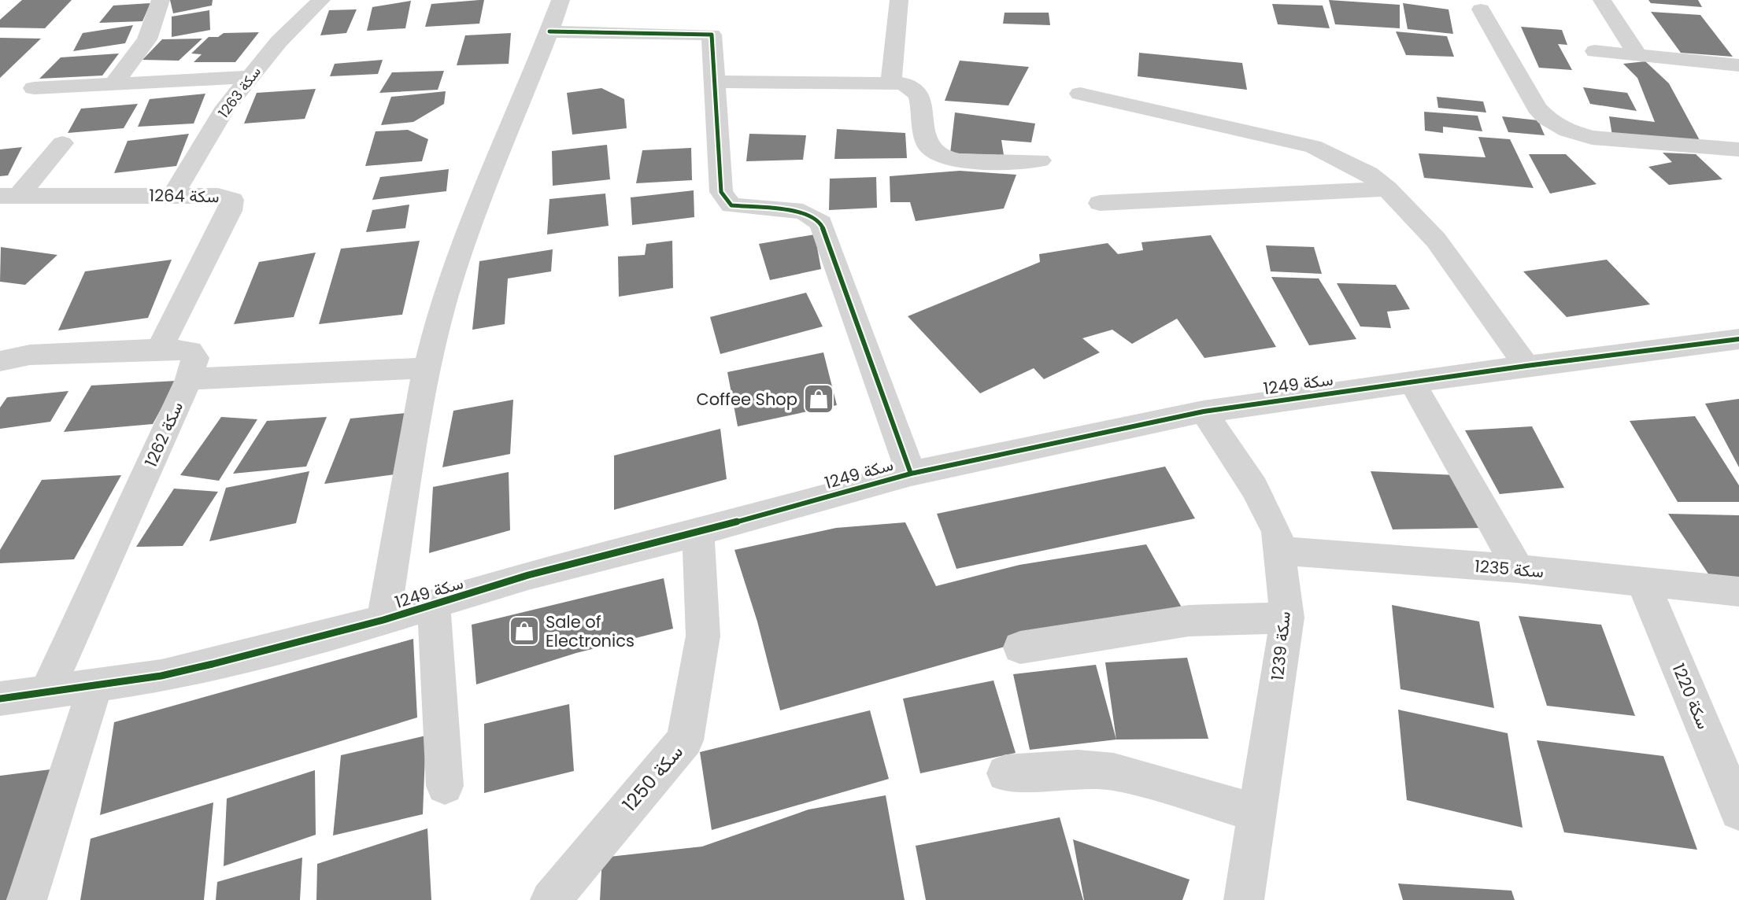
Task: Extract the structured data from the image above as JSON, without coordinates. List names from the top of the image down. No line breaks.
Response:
{"streets":{"street":["سكة 1263","سكة 1264","سكة 1249","سكة 1262","سكة 1235","سكة 1239","سكة 1220","سكة 1250"]},"crossings":[["سكة 1263","سكة 1264"],["سكة 1264","سكة 1262"],["سكة 1249","سكة 1262"],["سكة 1249","سكة 1239"],["سكة 1249","سكة 1250"],["سكة 1235","سكة 1239"],["سكة 1235","سكة 1220"]],"places":{"shop":["Coffee Shop","Sale of Electronics"]}}
